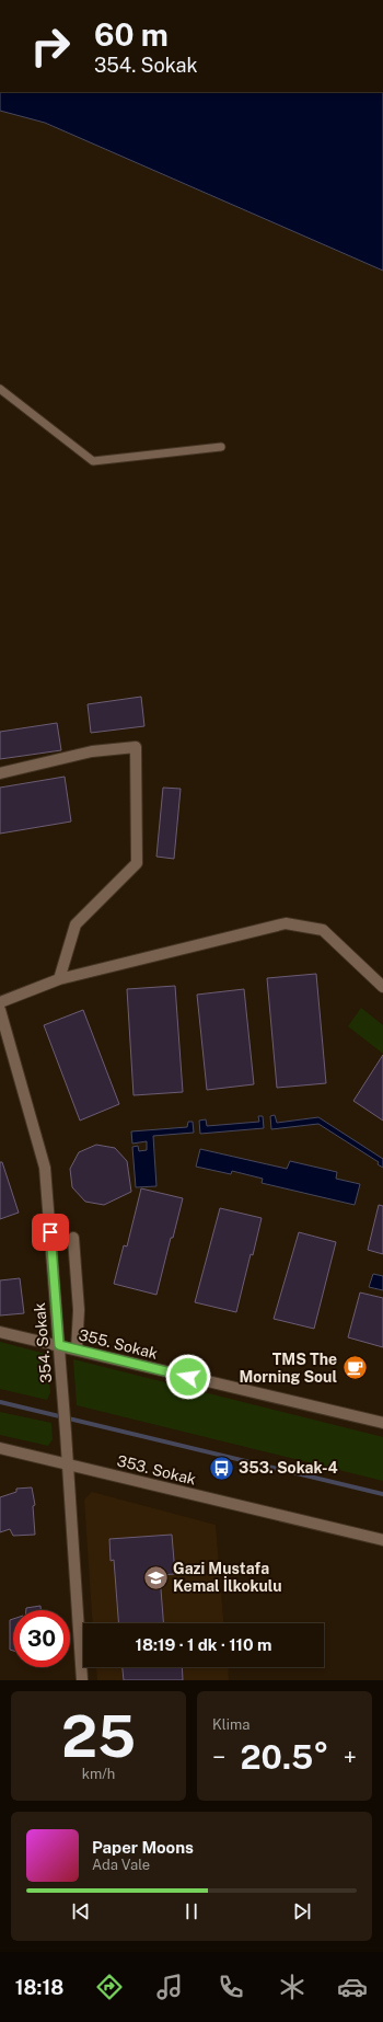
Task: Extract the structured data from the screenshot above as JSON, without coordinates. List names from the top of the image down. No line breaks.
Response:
{"streets":{"street":["354. Sokak","355. Sokak","353. Sokak"]},"crossings":[["354. Sokak","355. Sokak"],["354. Sokak","353. Sokak"]],"places":{"cafe":["TMS The Morning Soul"],"bus stop":["353. Sokak-4"],"school or university":["Gazi Mustafa Kemal İlkokulu"]},"page":{"turn":["60 m","354. Sokak"],"limit":"30","trip":"18:19 · 1 dk · 110 m","tile":[["25","km/h"],"Klima"],"heat":["−","20.5°","+"],"song":["Paper Moons","Ada Vale"],"tabs":"18:18"}}
